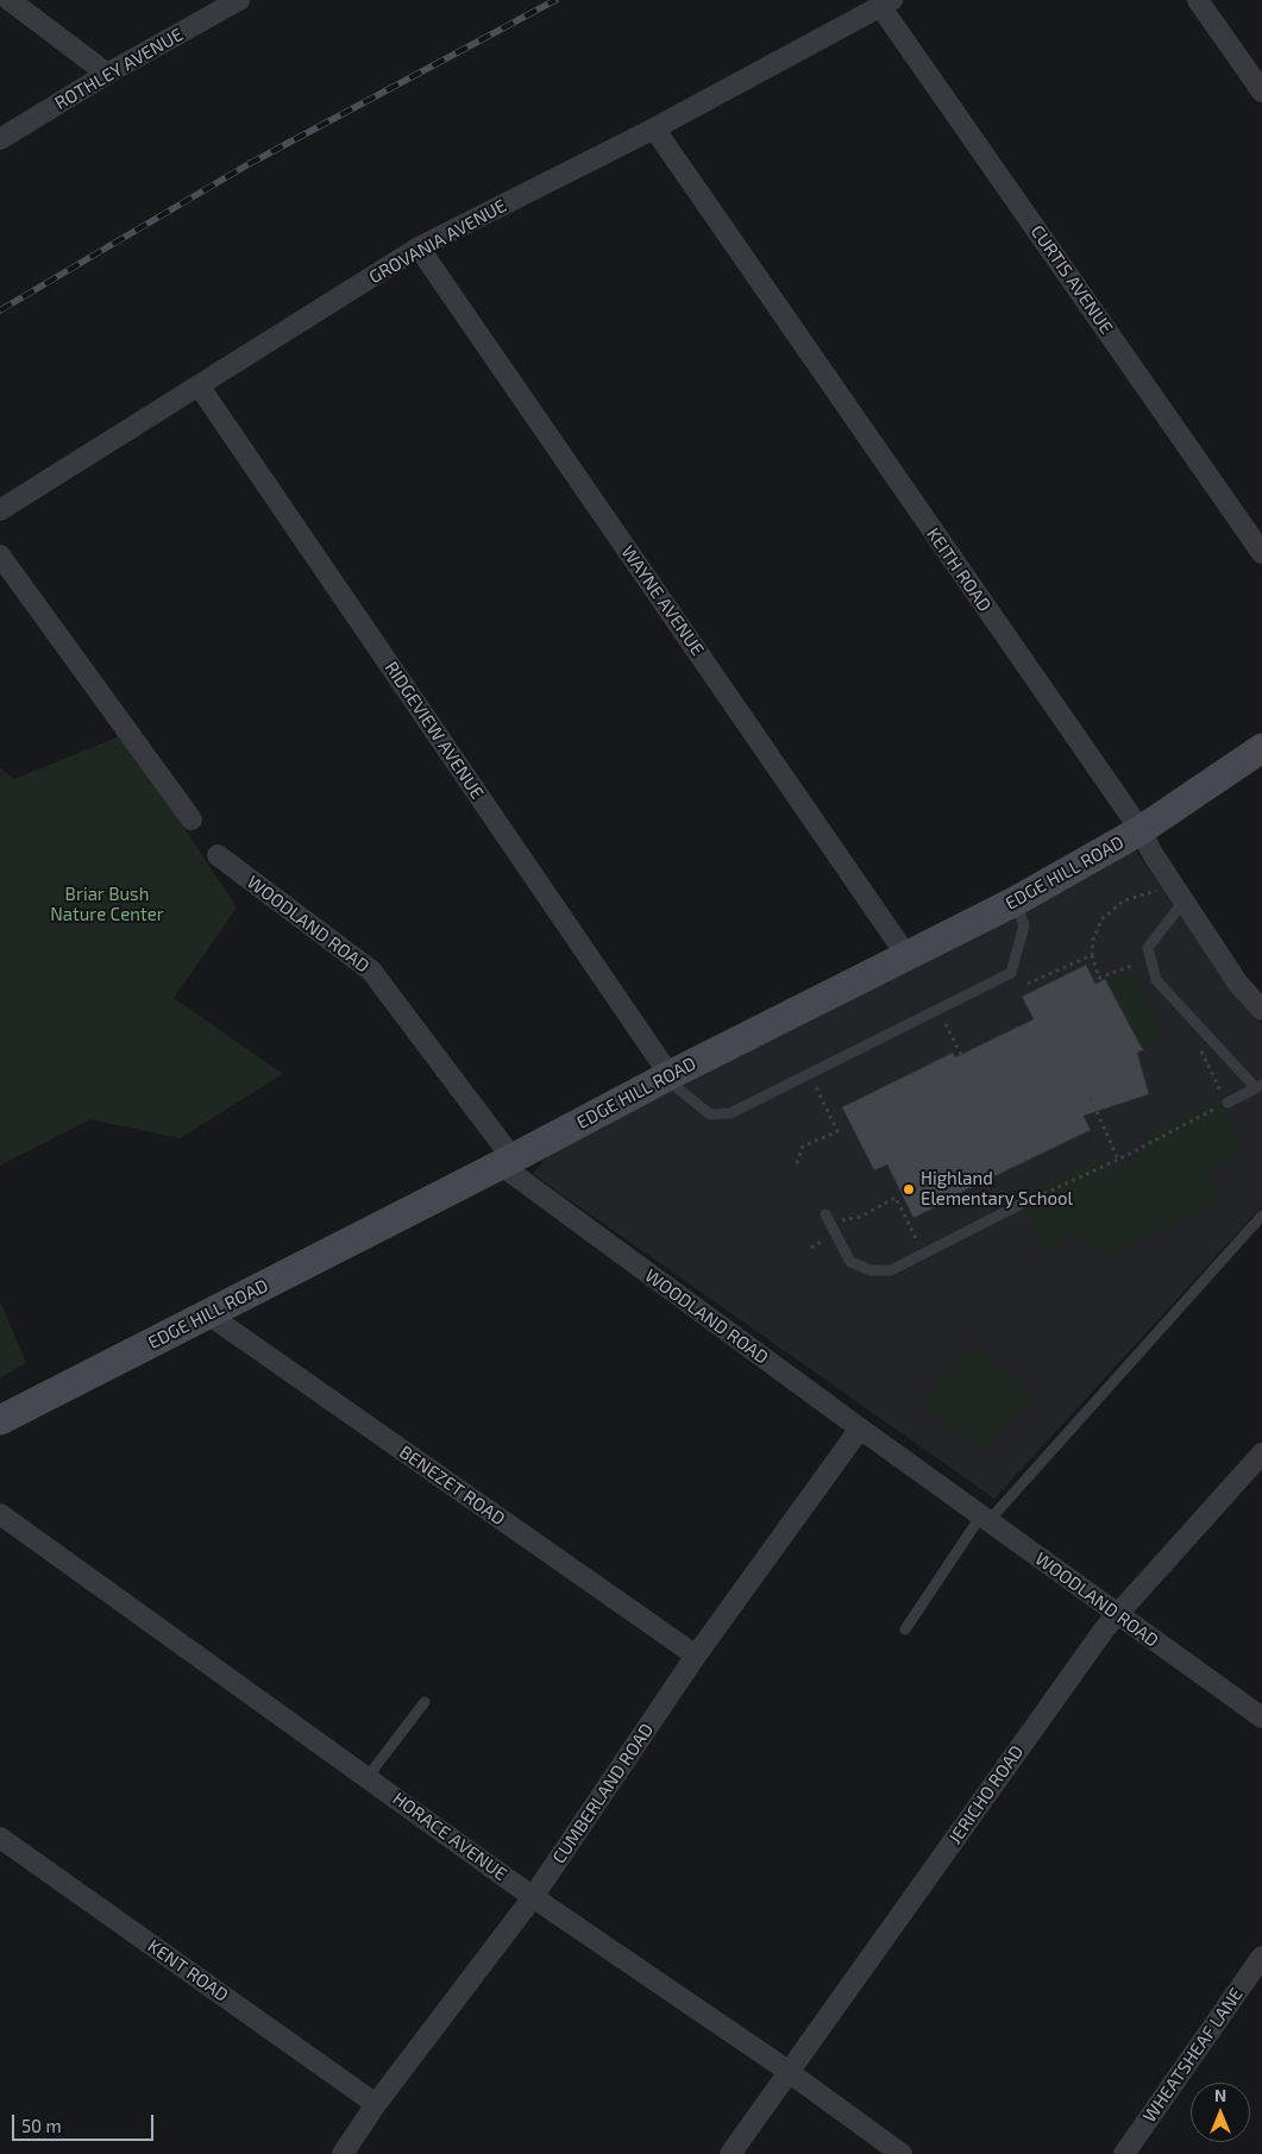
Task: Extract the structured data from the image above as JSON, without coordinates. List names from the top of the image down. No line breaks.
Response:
{"streets":{"street":["ROTHLEY AVENUE","GROVANIA AVENUE","CURTIS AVENUE","KEITH ROAD","WAYNE AVENUE","RIDGEVIEW AVENUE","EDGE HILL ROAD","WOODLAND ROAD","BENEZET ROAD","CUMBERLAND ROAD","JERICHO ROAD","HORACE AVENUE","KENT ROAD","WHEATSHEAF LANE"]},"crossings":[["GROVANIA AVENUE","CURTIS AVENUE"],["GROVANIA AVENUE","KEITH ROAD"],["GROVANIA AVENUE","WAYNE AVENUE"],["GROVANIA AVENUE","RIDGEVIEW AVENUE"],["KEITH ROAD","EDGE HILL ROAD"],["WAYNE AVENUE","EDGE HILL ROAD"],["RIDGEVIEW AVENUE","EDGE HILL ROAD"],["EDGE HILL ROAD","WOODLAND ROAD"],["EDGE HILL ROAD","BENEZET ROAD"],["WOODLAND ROAD","CUMBERLAND ROAD"],["WOODLAND ROAD","JERICHO ROAD"],["BENEZET ROAD","CUMBERLAND ROAD"],["CUMBERLAND ROAD","HORACE AVENUE"],["CUMBERLAND ROAD","KENT ROAD"],["JERICHO ROAD","HORACE AVENUE"]],"parks":["Briar Bush Nature Center"],"places":["Highland Elementary School"],"scale_bar":"50 m","north":"top"}
